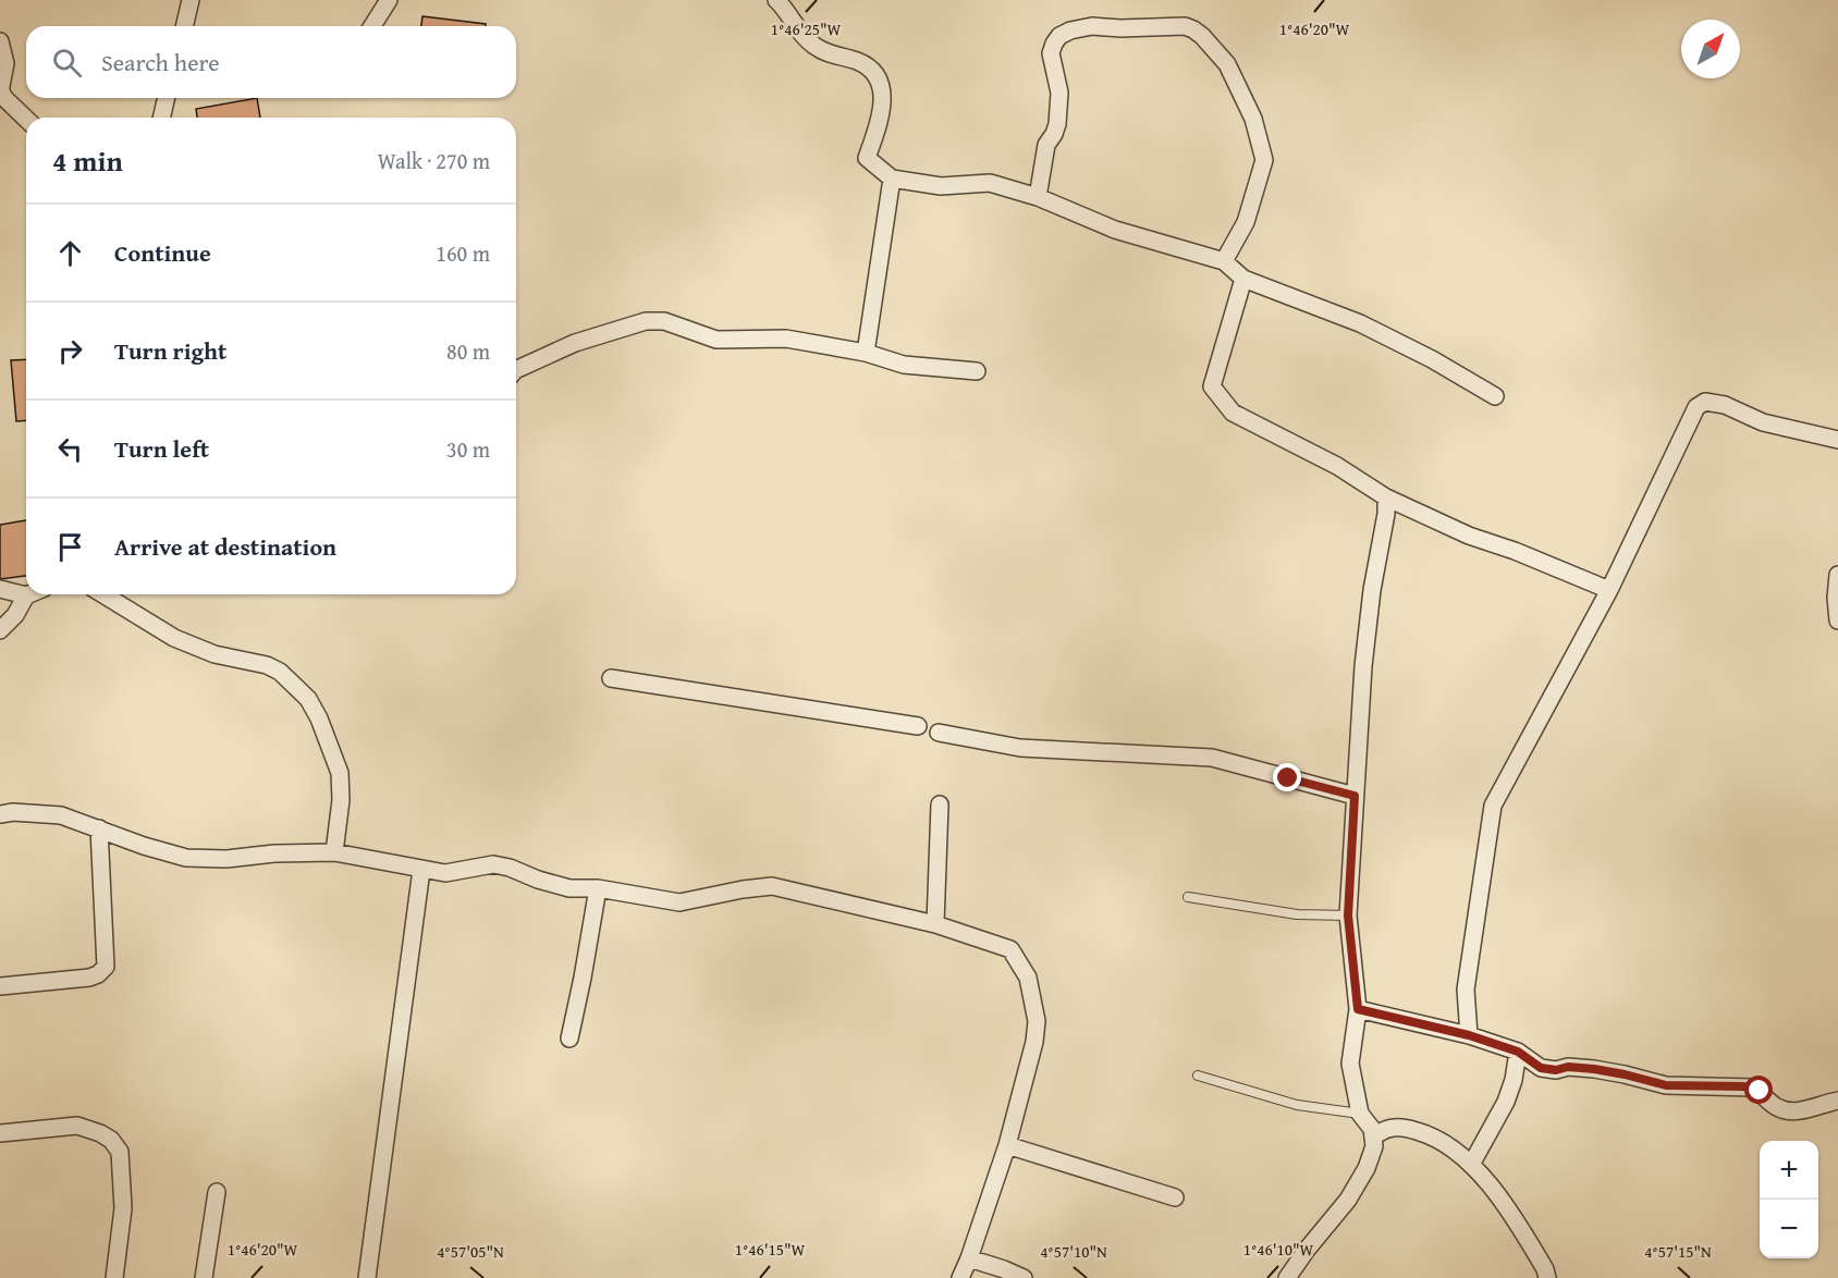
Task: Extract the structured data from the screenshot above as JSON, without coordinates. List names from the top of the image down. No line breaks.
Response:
{"north":"top right","page":{"search":"Search here","heading":["4 min","Walk · 270 m"],"list":[["Continue","160 m"],["Turn right","80 m"],["Turn left","30 m"],"Arrive at destination"],"map_buttons":["+","−"]},"coordinates":["1°46'25\"W","1°46'20\"W","1°46'15\"W","1°46'10\"W","4°57'05\"N","4°57'10\"N","4°57'15\"N"]}
